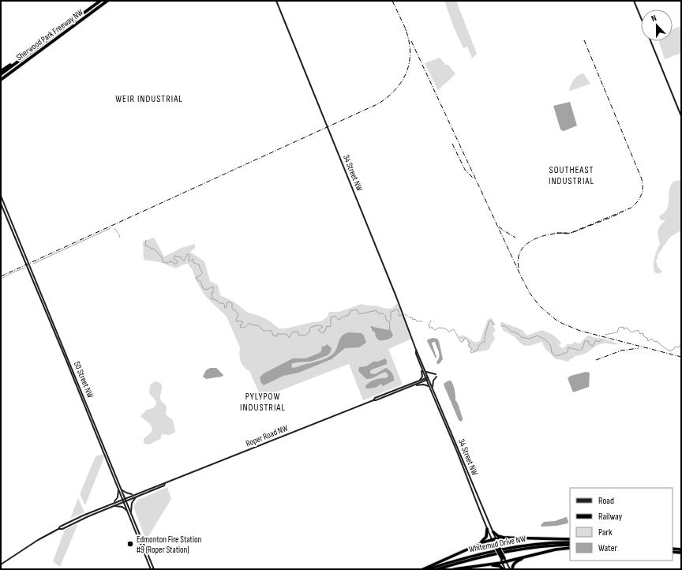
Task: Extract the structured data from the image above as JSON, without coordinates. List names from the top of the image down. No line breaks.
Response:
{"streets":{"highway":["Sherwood Park Freeway NW","Whitemud Drive NW"],"main road":["34 Street NW","50 Street NW","Roper Road NW"]},"crossings":[["34 Street NW","Roper Road NW"],["50 Street NW","Roper Road NW"]],"districts":["WEIR INDUSTRIAL","SOUTHEAST INDUSTRIAL","PYLYPOW INDUSTRIAL"],"places":["Edmonton Fire Station #9 (Roper Station)"],"legend":["Road","Railway","Park","Water"],"north":"top"}
